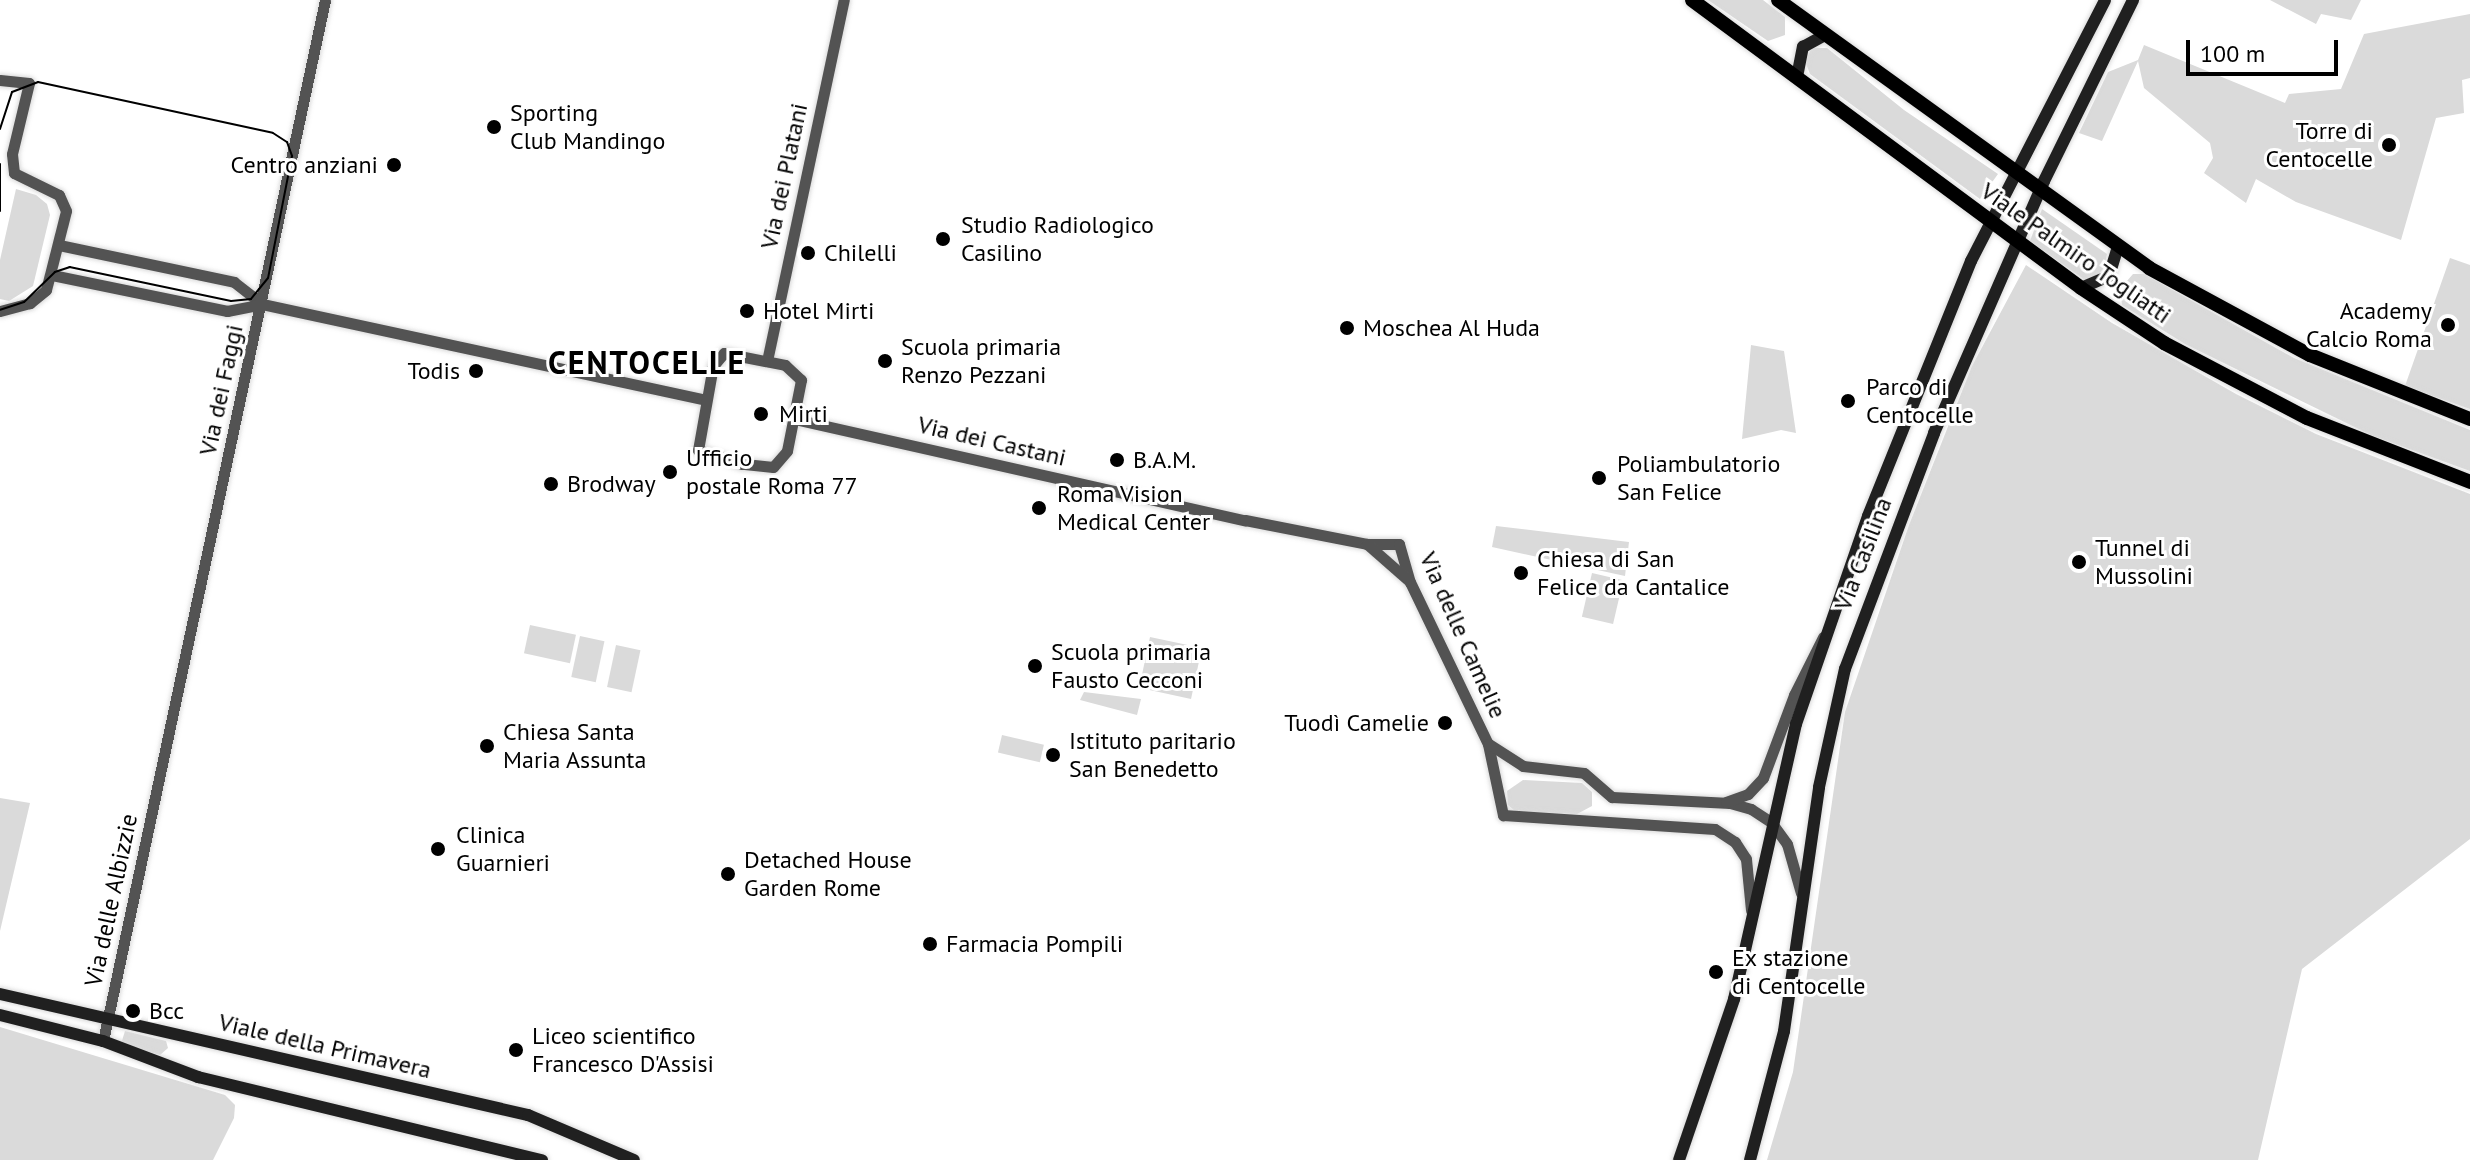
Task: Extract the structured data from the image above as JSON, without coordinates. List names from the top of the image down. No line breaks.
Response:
{"streets":{"main road":["Viale Palmiro Togliatti","Via Casilina","Viale della Primavera"],"street":["Via dei Platani","Via dei Faggi","Via dei Castani","Via delle Camelie","Via delle Albizzie"]},"crossings":[["Via dei Platani","Via dei Castani"],["Viale Palmiro Togliatti","Via Casilina"],["Via dei Faggi","Via delle Albizzie"],["Via dei Castani","Via delle Camelie"],["Via Casilina","Via delle Camelie"],["Via delle Albizzie","Viale della Primavera"]],"districts":["CENTOCELLE"],"places":["Sporting Club Mandingo","Torre di Centocelle","Centro anziani","Studio Radiologico Casilino","Chilelli","Hotel Mirti","Academy Calcio Roma","Moschea Al Huda","Scuola primaria Renzo Pezzani","Todis","Parco di Centocelle","Mirti","B.A.M.","Ufficio postale Roma 77","Poliambulatorio San Felice","Brodway","Roma Vision Medical Center","Tunnel di Mussolini","Chiesa di San Felice da Cantalice","Scuola primaria Fausto Cecconi","Tuodì Camelie","Chiesa Santa Maria Assunta","Istituto paritario San Benedetto","Clinica Guarnieri","Detached House Garden Rome","Farmacia Pompili","Ex stazione di Centocelle","Bcc","Liceo scientifico Francesco D'Assisi"],"scale_bar":"100 m"}
